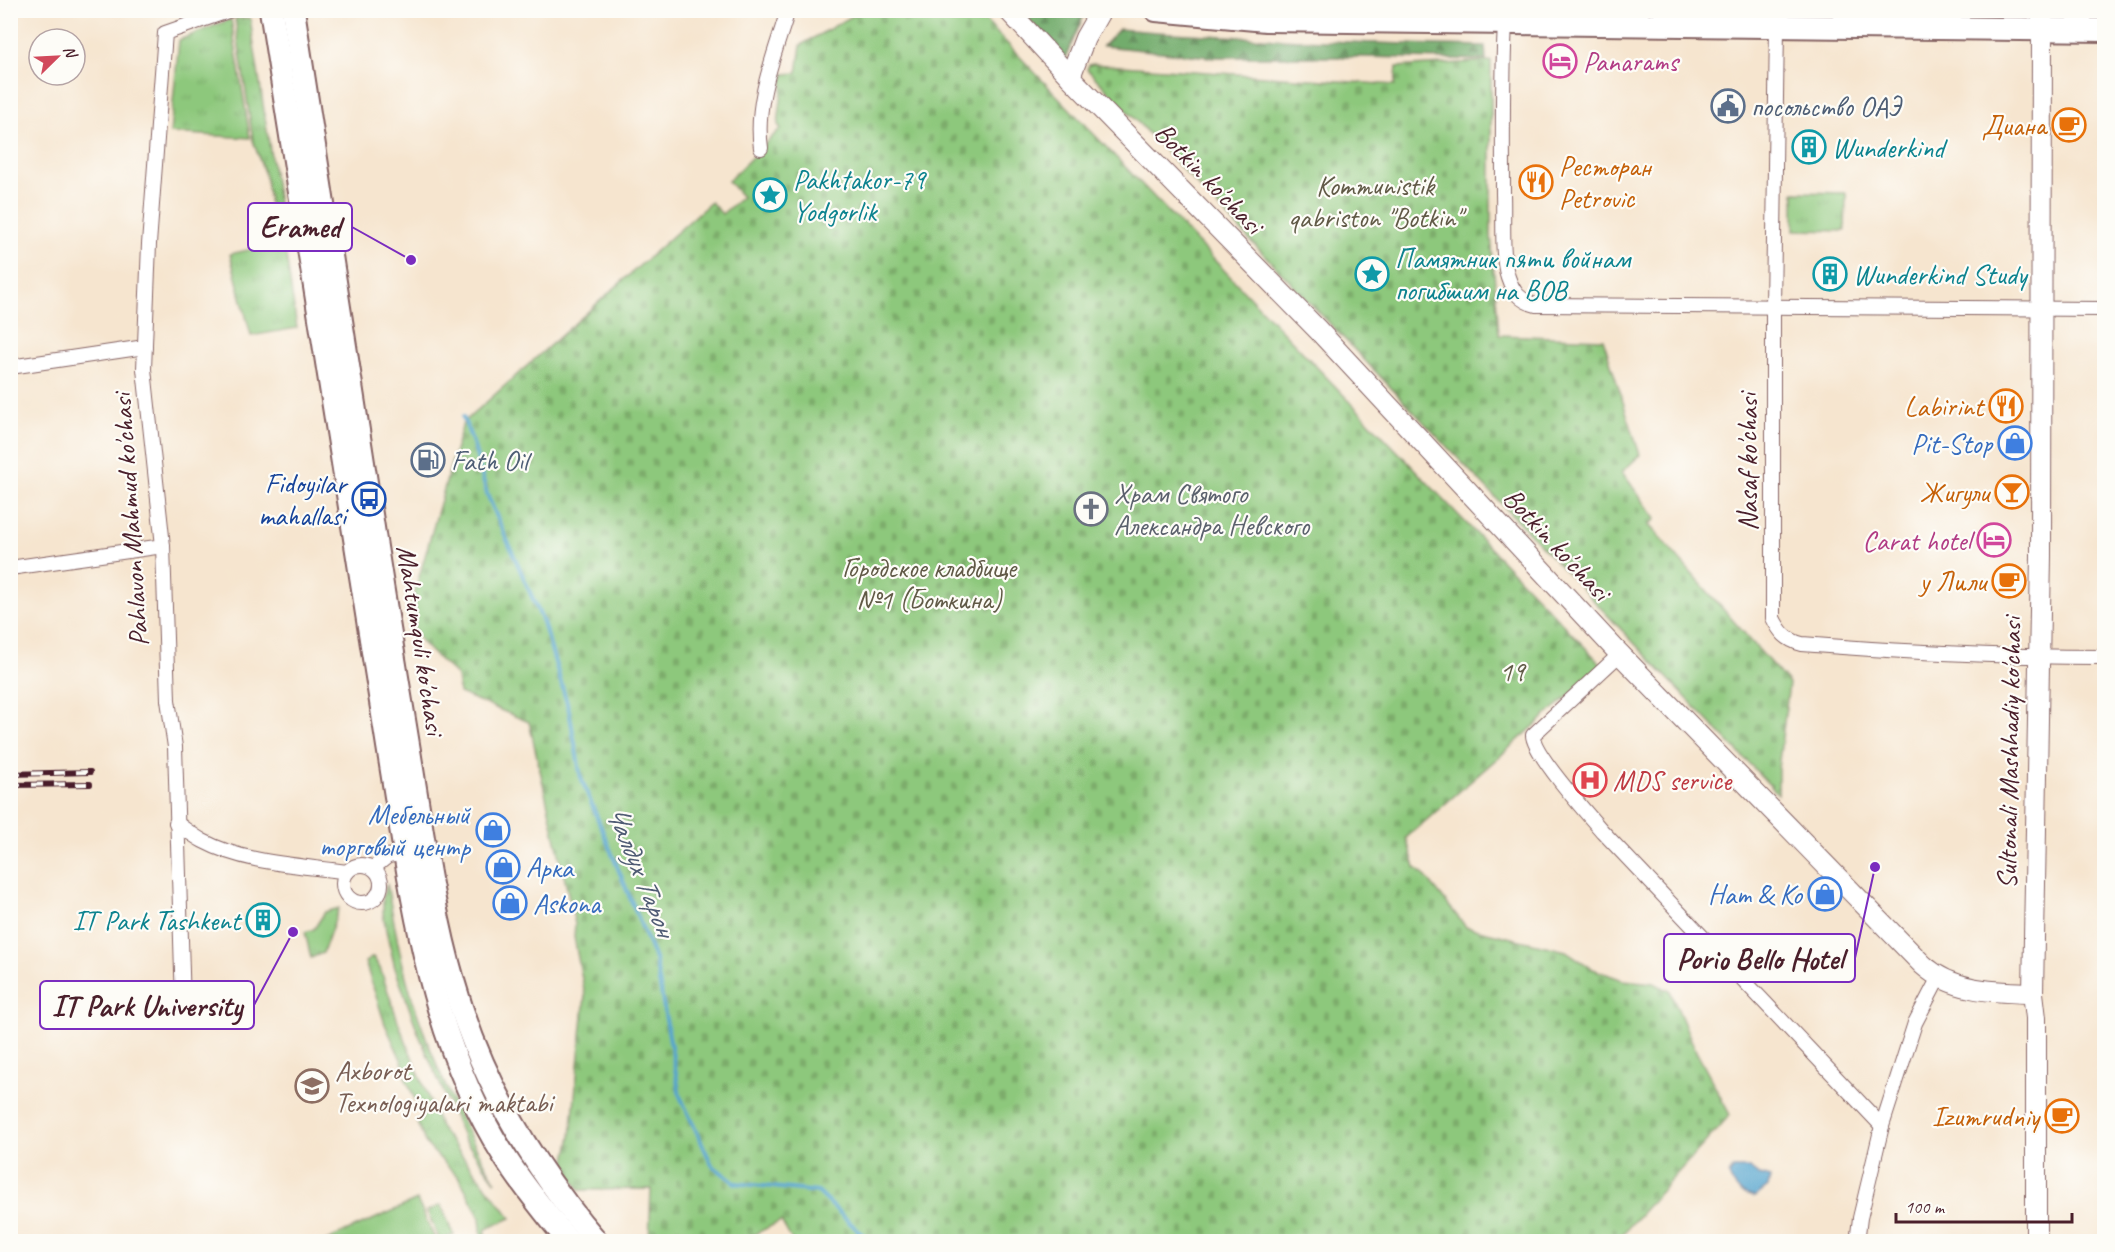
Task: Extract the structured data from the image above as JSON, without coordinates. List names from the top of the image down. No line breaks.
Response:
{"streets":{"main road":["Mahtumquli ko'chasi"],"street":["Botkin ko'chasi","Nasaf ko'chasi","Pahlavon Mahmud ko'chasi","Sultonali Mashhadiy ko'chasi"]},"crossings":[["Botkin ko'chasi","Sultonali Mashhadiy ko'chasi"],["Nasaf ko'chasi","Sultonali Mashhadiy ko'chasi"]],"water":["Чалдух Тарон"],"parks":["Kommunistik qabriston \"Botkin\"","Городское кладбище №1 (Боткина)","19"],"places":{"hotel":["Panarams","Carat hotel"],"public building":["посольство ОАЭ"],"cafe":["Диана","у Лили","Izumrudniy"],"building":["Wunderkind","Wunderkind Study","IT Park Tashkent"],"restaurant":["Ресторан Petrovic","Labirint"],"place":["Pakhtakor-79 Yodgorlik","Памятник пяти войнам погибшим на ВОВ"],"other":["Eramed","Porio Bello Hotel","IT Park University"],"shop":["Pit-Stop","Мебельный торговый центр","Арка","Нат & Ко","Askona"],"fuel station":["Fath Oil"],"bar":["Жигули"],"bus stop":["Fidoyilar mahallasi"],"church":["Храм Святого Александра Невского"],"hospital":["MDS service"],"school or university":["Axborot Texnologiyalari maktabi"]},"scale_bar":"100 m","north":"top right"}
